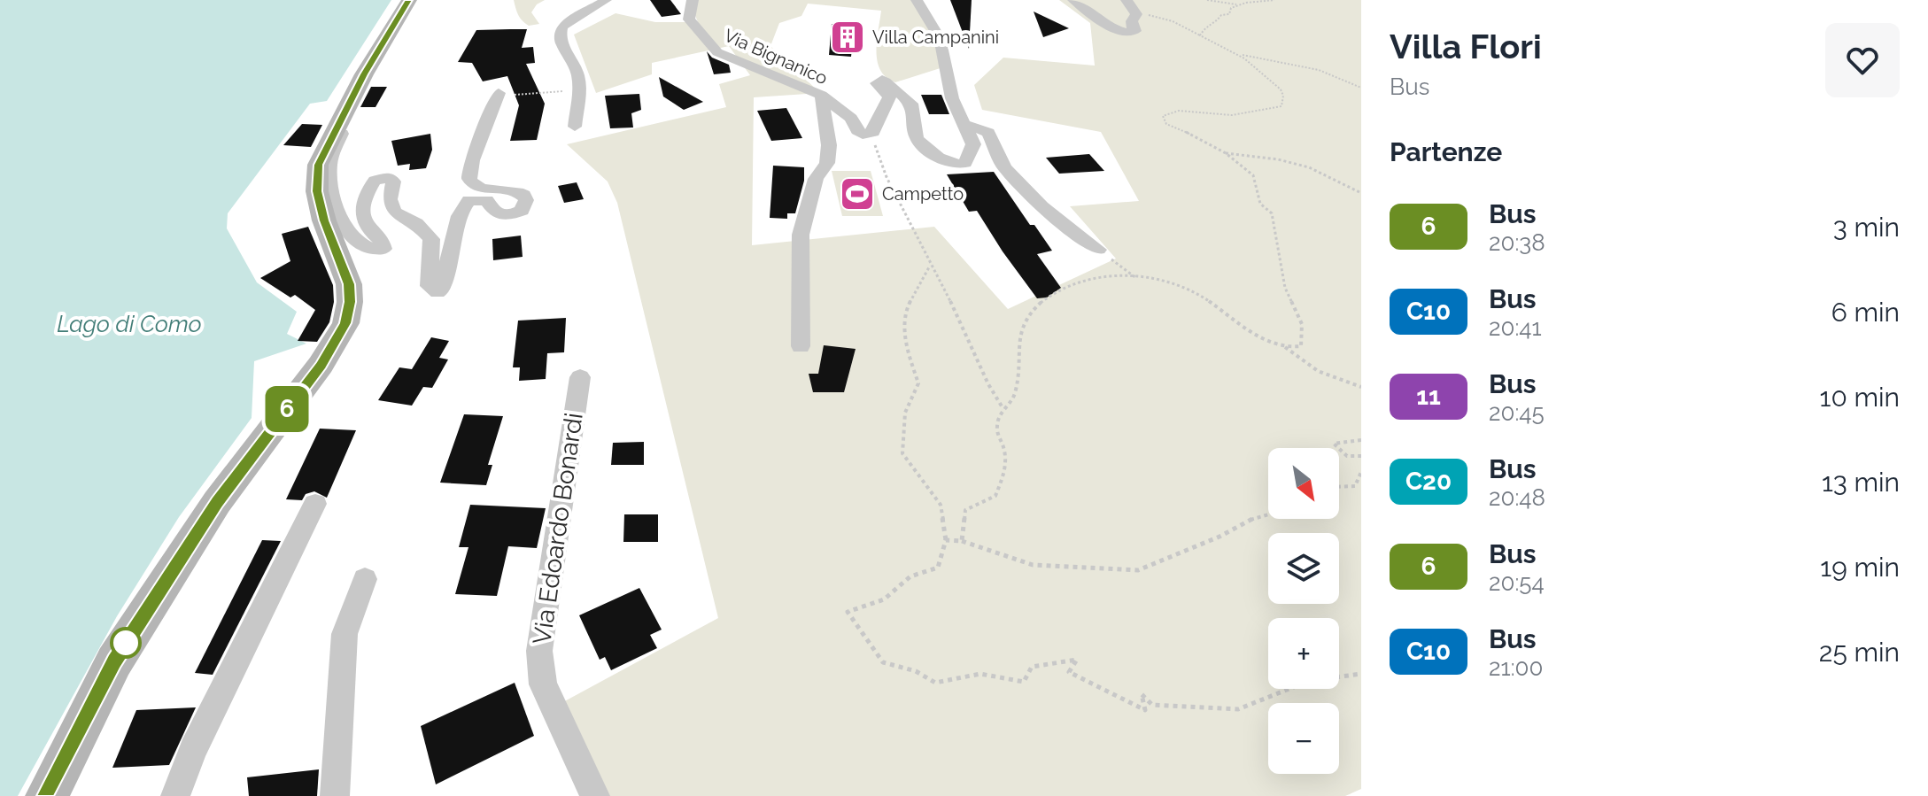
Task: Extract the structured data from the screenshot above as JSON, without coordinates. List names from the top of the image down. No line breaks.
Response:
{"streets":{"street":["Via Bignanico","Via Edoardo Bonardi"]},"water":["Lago di Como"],"places":{"building":["Villa Campanini"],"sports":["Campetto"]},"lines":["bus line 6"],"north":"bottom right","page":{"on_map":"6","heading":[["Villa Flori","Bus"],"Partenze"],"list":[{"mark":"6","name":"Bus","note":"20:38","value":"3 min"},{"mark":"C10","name":"Bus","note":"20:41","value":"6 min"},{"mark":"11","name":"Bus","note":"20:45","value":"10 min"},{"mark":"C20","name":"Bus","note":"20:48","value":"13 min"},{"mark":"6","name":"Bus","note":"20:54","value":"19 min"},{"mark":"C10","name":"Bus","note":"21:00","value":"25 min"}],"map_buttons":["+","−"]}}
